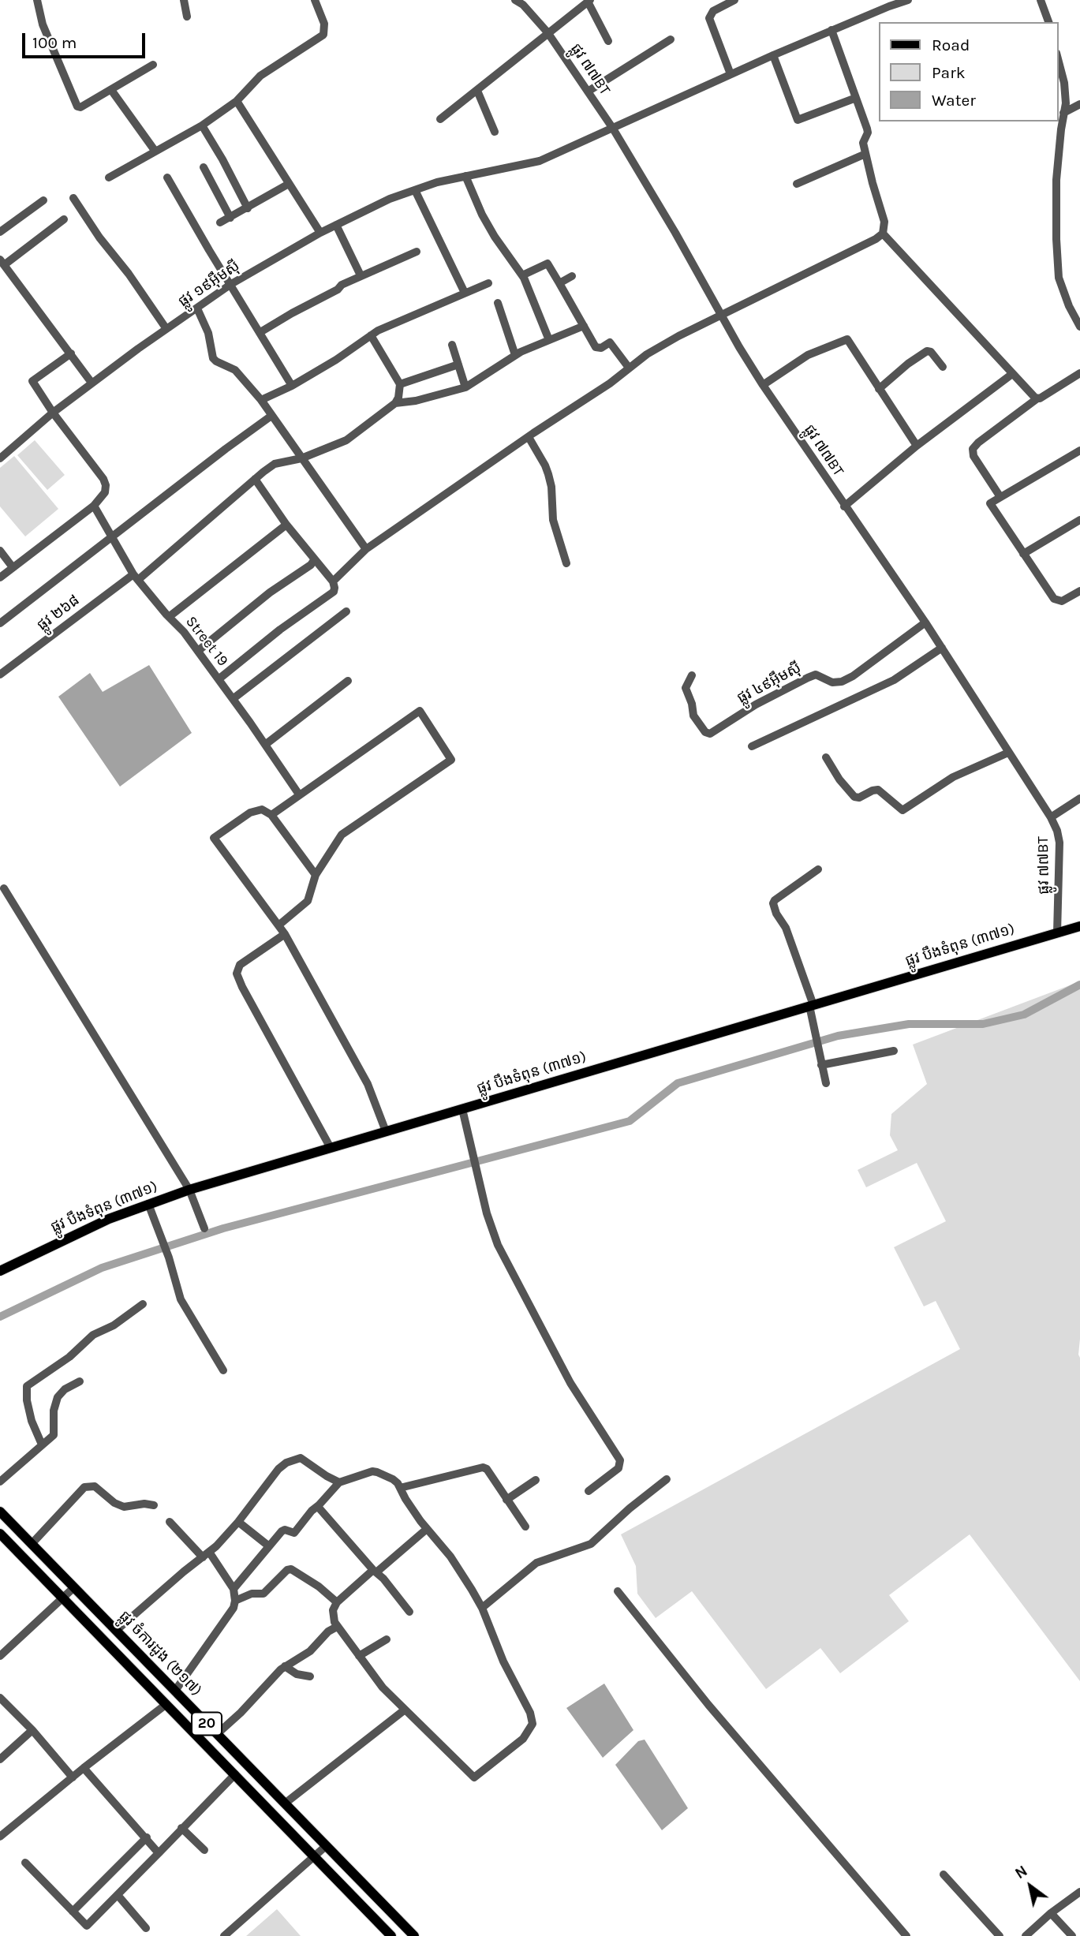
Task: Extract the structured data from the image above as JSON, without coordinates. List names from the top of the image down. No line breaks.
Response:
{"streets":{"main road":["ផ្លូវ បឹងទំពុន (៣៧១)","ផ្លូវ ចំការដូង (២១៧)","20"],"street":["ផ្លូវ ៧៧BT","ផ្លូវ ១៩អ៊ឹមស៊ី","ផ្លូវ ២៦៨","Street 19","ផ្លូវ ៤៩អ៊ឹមស៊ី"]},"crossings":[["ផ្លូវ ៧៧BT","ផ្លូវ ១៩អ៊ឹមស៊ី"],["ផ្លូវ ៧៧BT","ផ្លូវ ៤៩អ៊ឹមស៊ី"],["ផ្លូវ ៧៧BT","ផ្លូវ បឹងទំពុន (៣៧១)"],["ផ្លូវ ២៦៨","Street 19"]],"legend":["Road","Park","Water"],"scale_bar":"100 m","north":"top left"}
